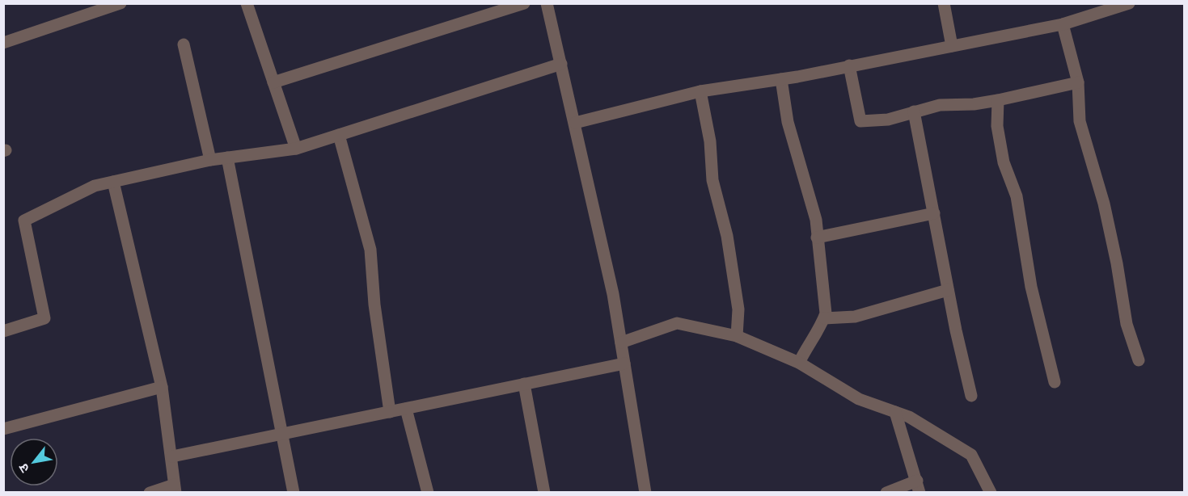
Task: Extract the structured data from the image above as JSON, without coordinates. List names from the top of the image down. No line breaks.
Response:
{"north":"bottom left"}
